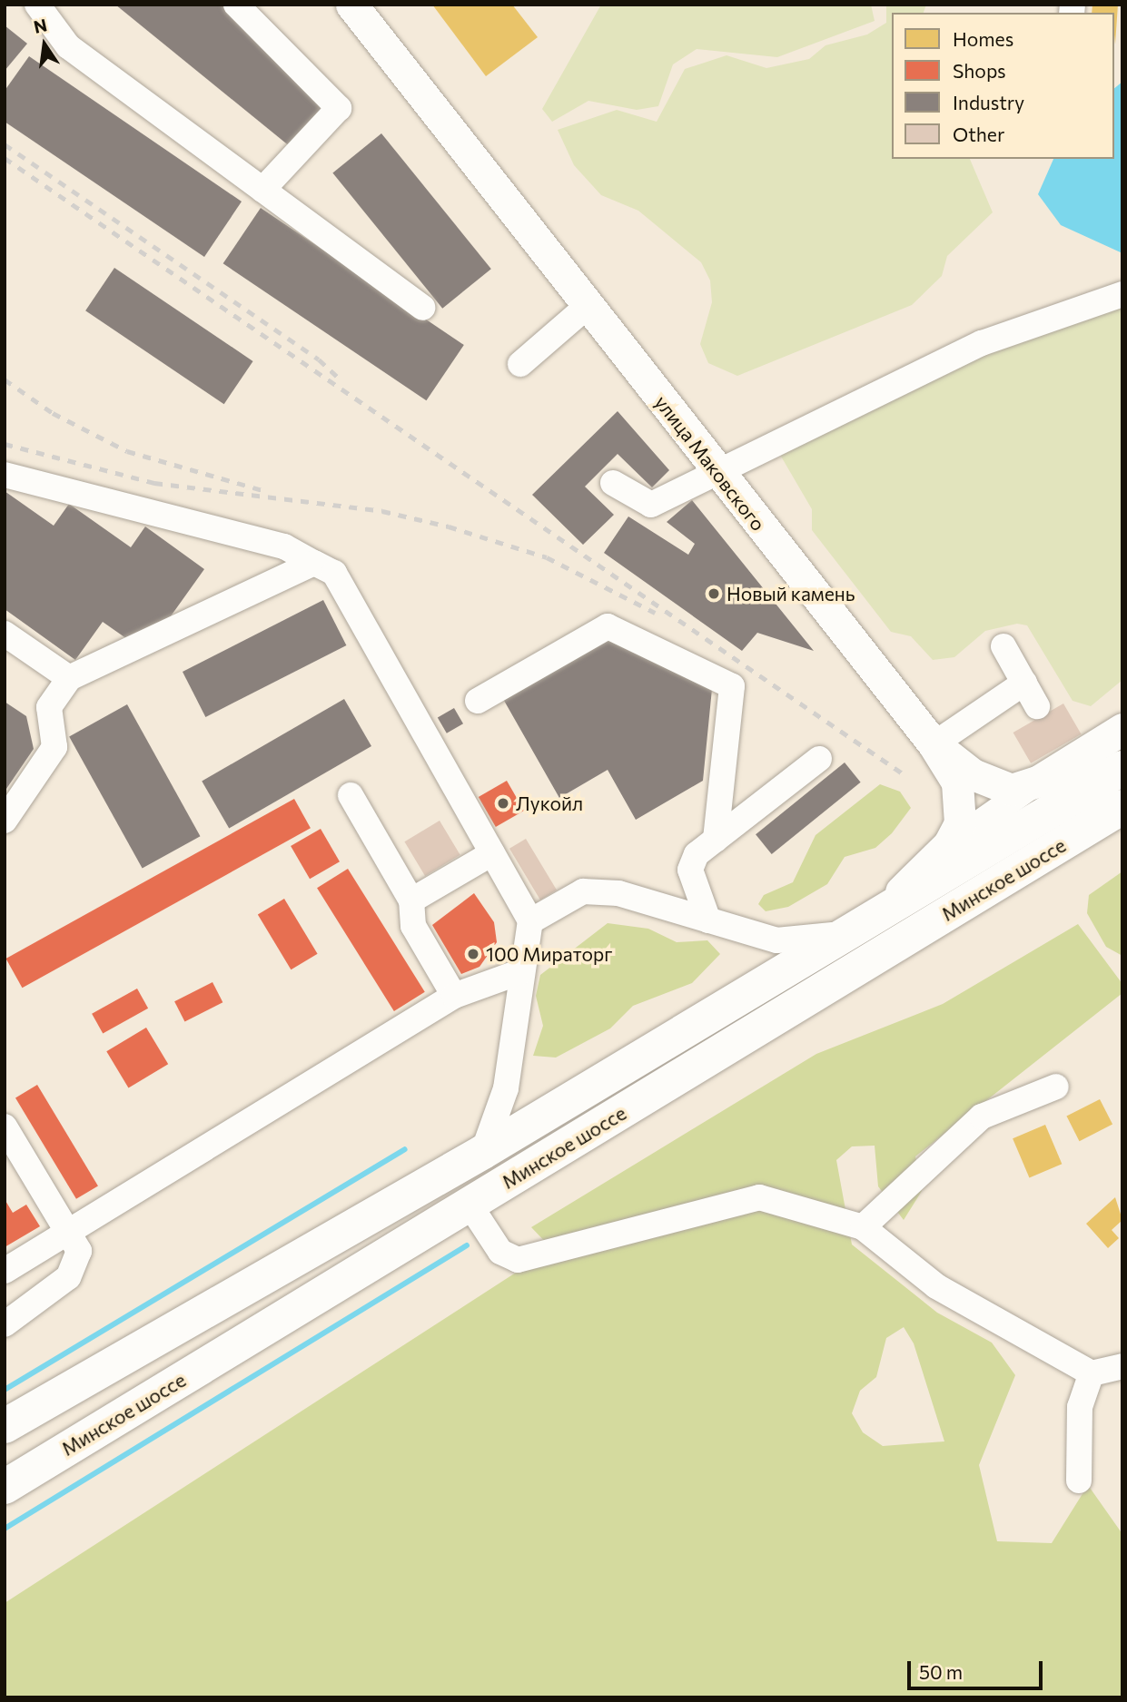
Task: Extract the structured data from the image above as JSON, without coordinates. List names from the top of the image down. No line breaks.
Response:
{"streets":{"highway":["Минское шоссе"],"main road":["улица Маковского"]},"crossings":[["улица Маковского","Минское шоссе"]],"places":["Новый камень","Лукойл","100 Мираторг"],"legend":["Homes","Shops","Industry","Other"],"scale_bar":"50 m","north":"top"}
